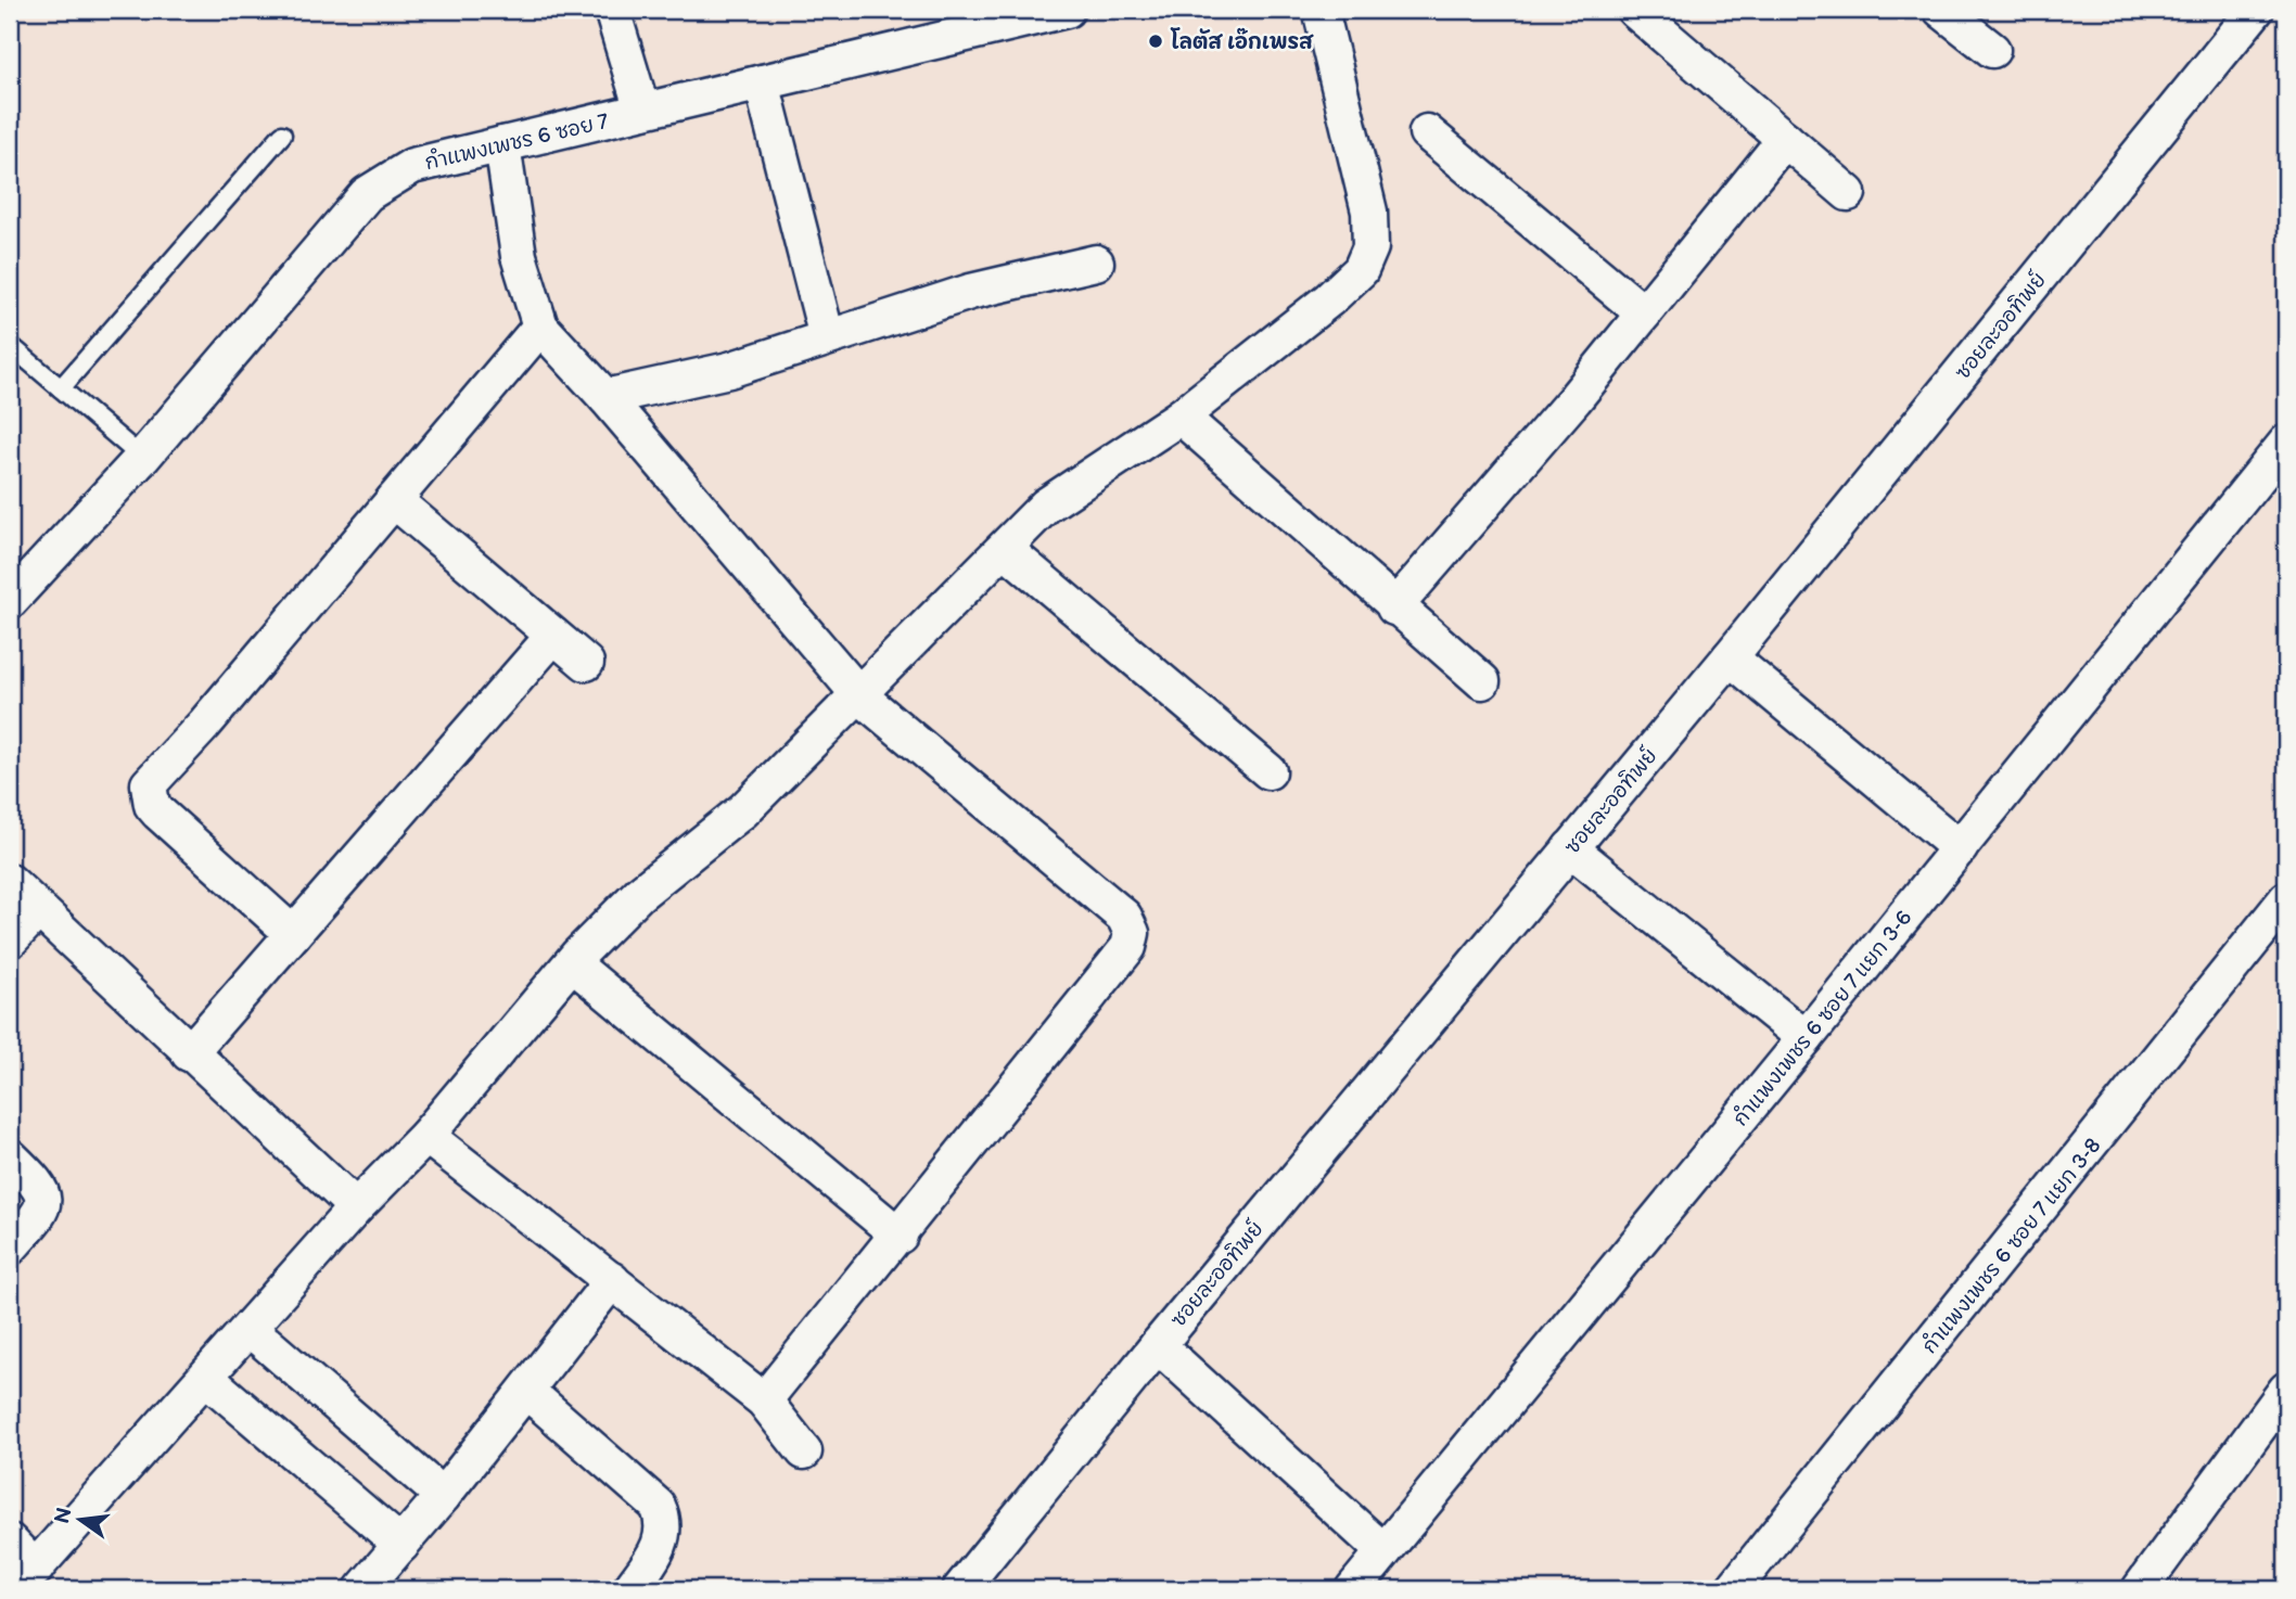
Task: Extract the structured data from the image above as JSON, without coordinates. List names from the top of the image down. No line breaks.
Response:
{"streets":{"street":["กำแพงเพชร 6 ซอย 7","ซอยละออทิพย์","กำแพงเพชร 6 ซอย 7 แยก 3-6","กำแพงเพชร 6 ซอย 7 แยก 3-8"]},"places":["โลตัส เอ๊กเพรส"],"north":"left"}
